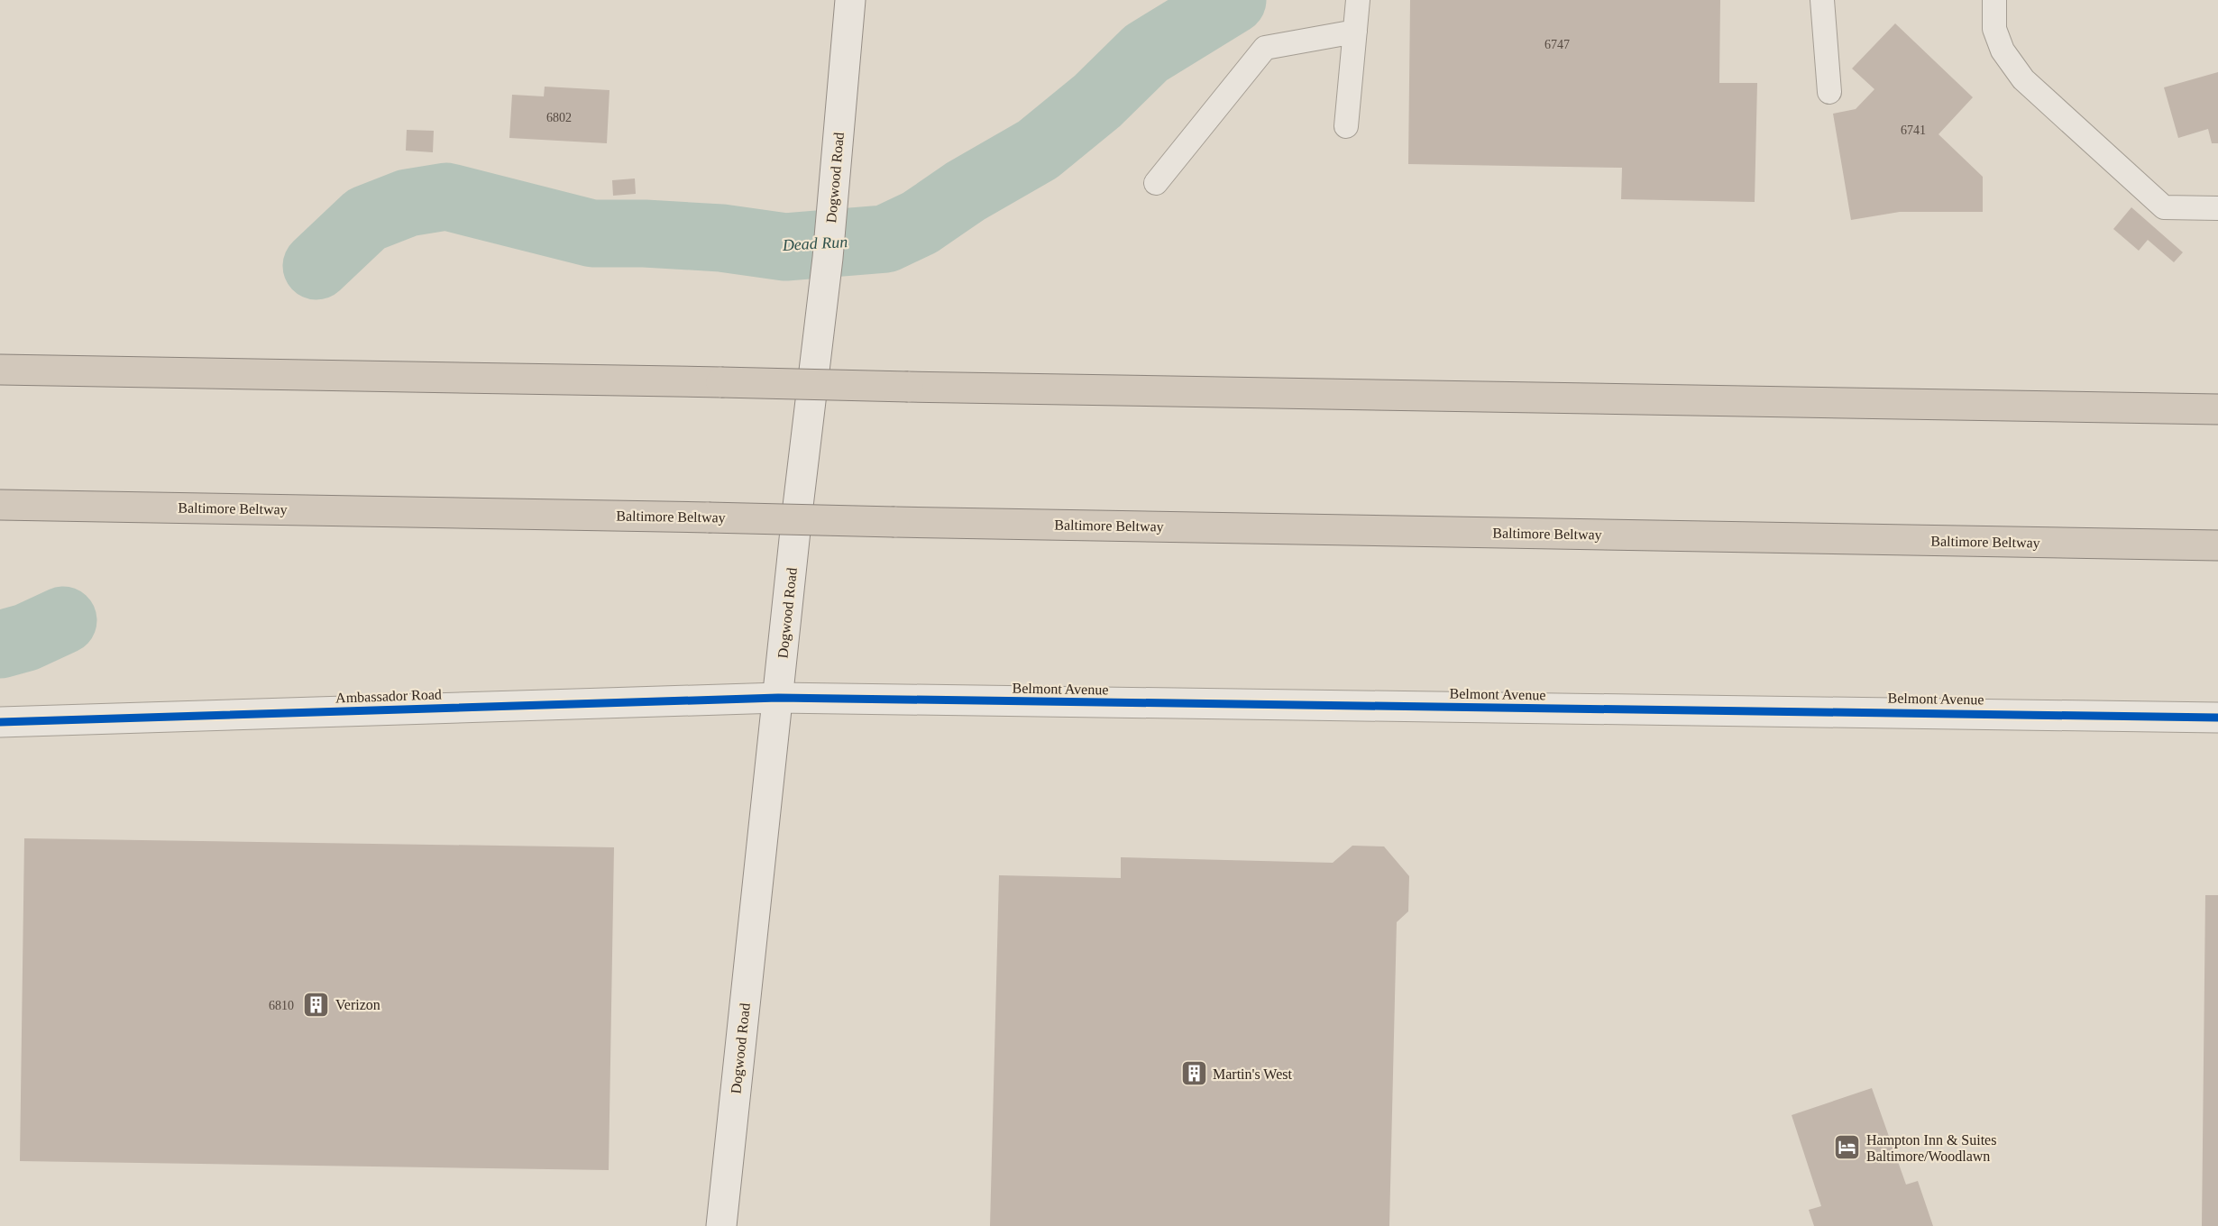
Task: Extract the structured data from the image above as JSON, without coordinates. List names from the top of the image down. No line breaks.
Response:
{"streets":{"highway":["Baltimore Beltway"],"street":["Dogwood Road","Belmont Avenue","Ambassador Road"]},"crossings":[["Dogwood Road","Belmont Avenue"],["Dogwood Road","Ambassador Road"],["Belmont Avenue","Ambassador Road"]],"water":["Dead Run"],"places":{"building":["Verizon","Martin's West"],"hotel":["Hampton Inn & Suites Baltimore/Woodlawn"]},"house_numbers":["6747","6802","6741","6810"]}
